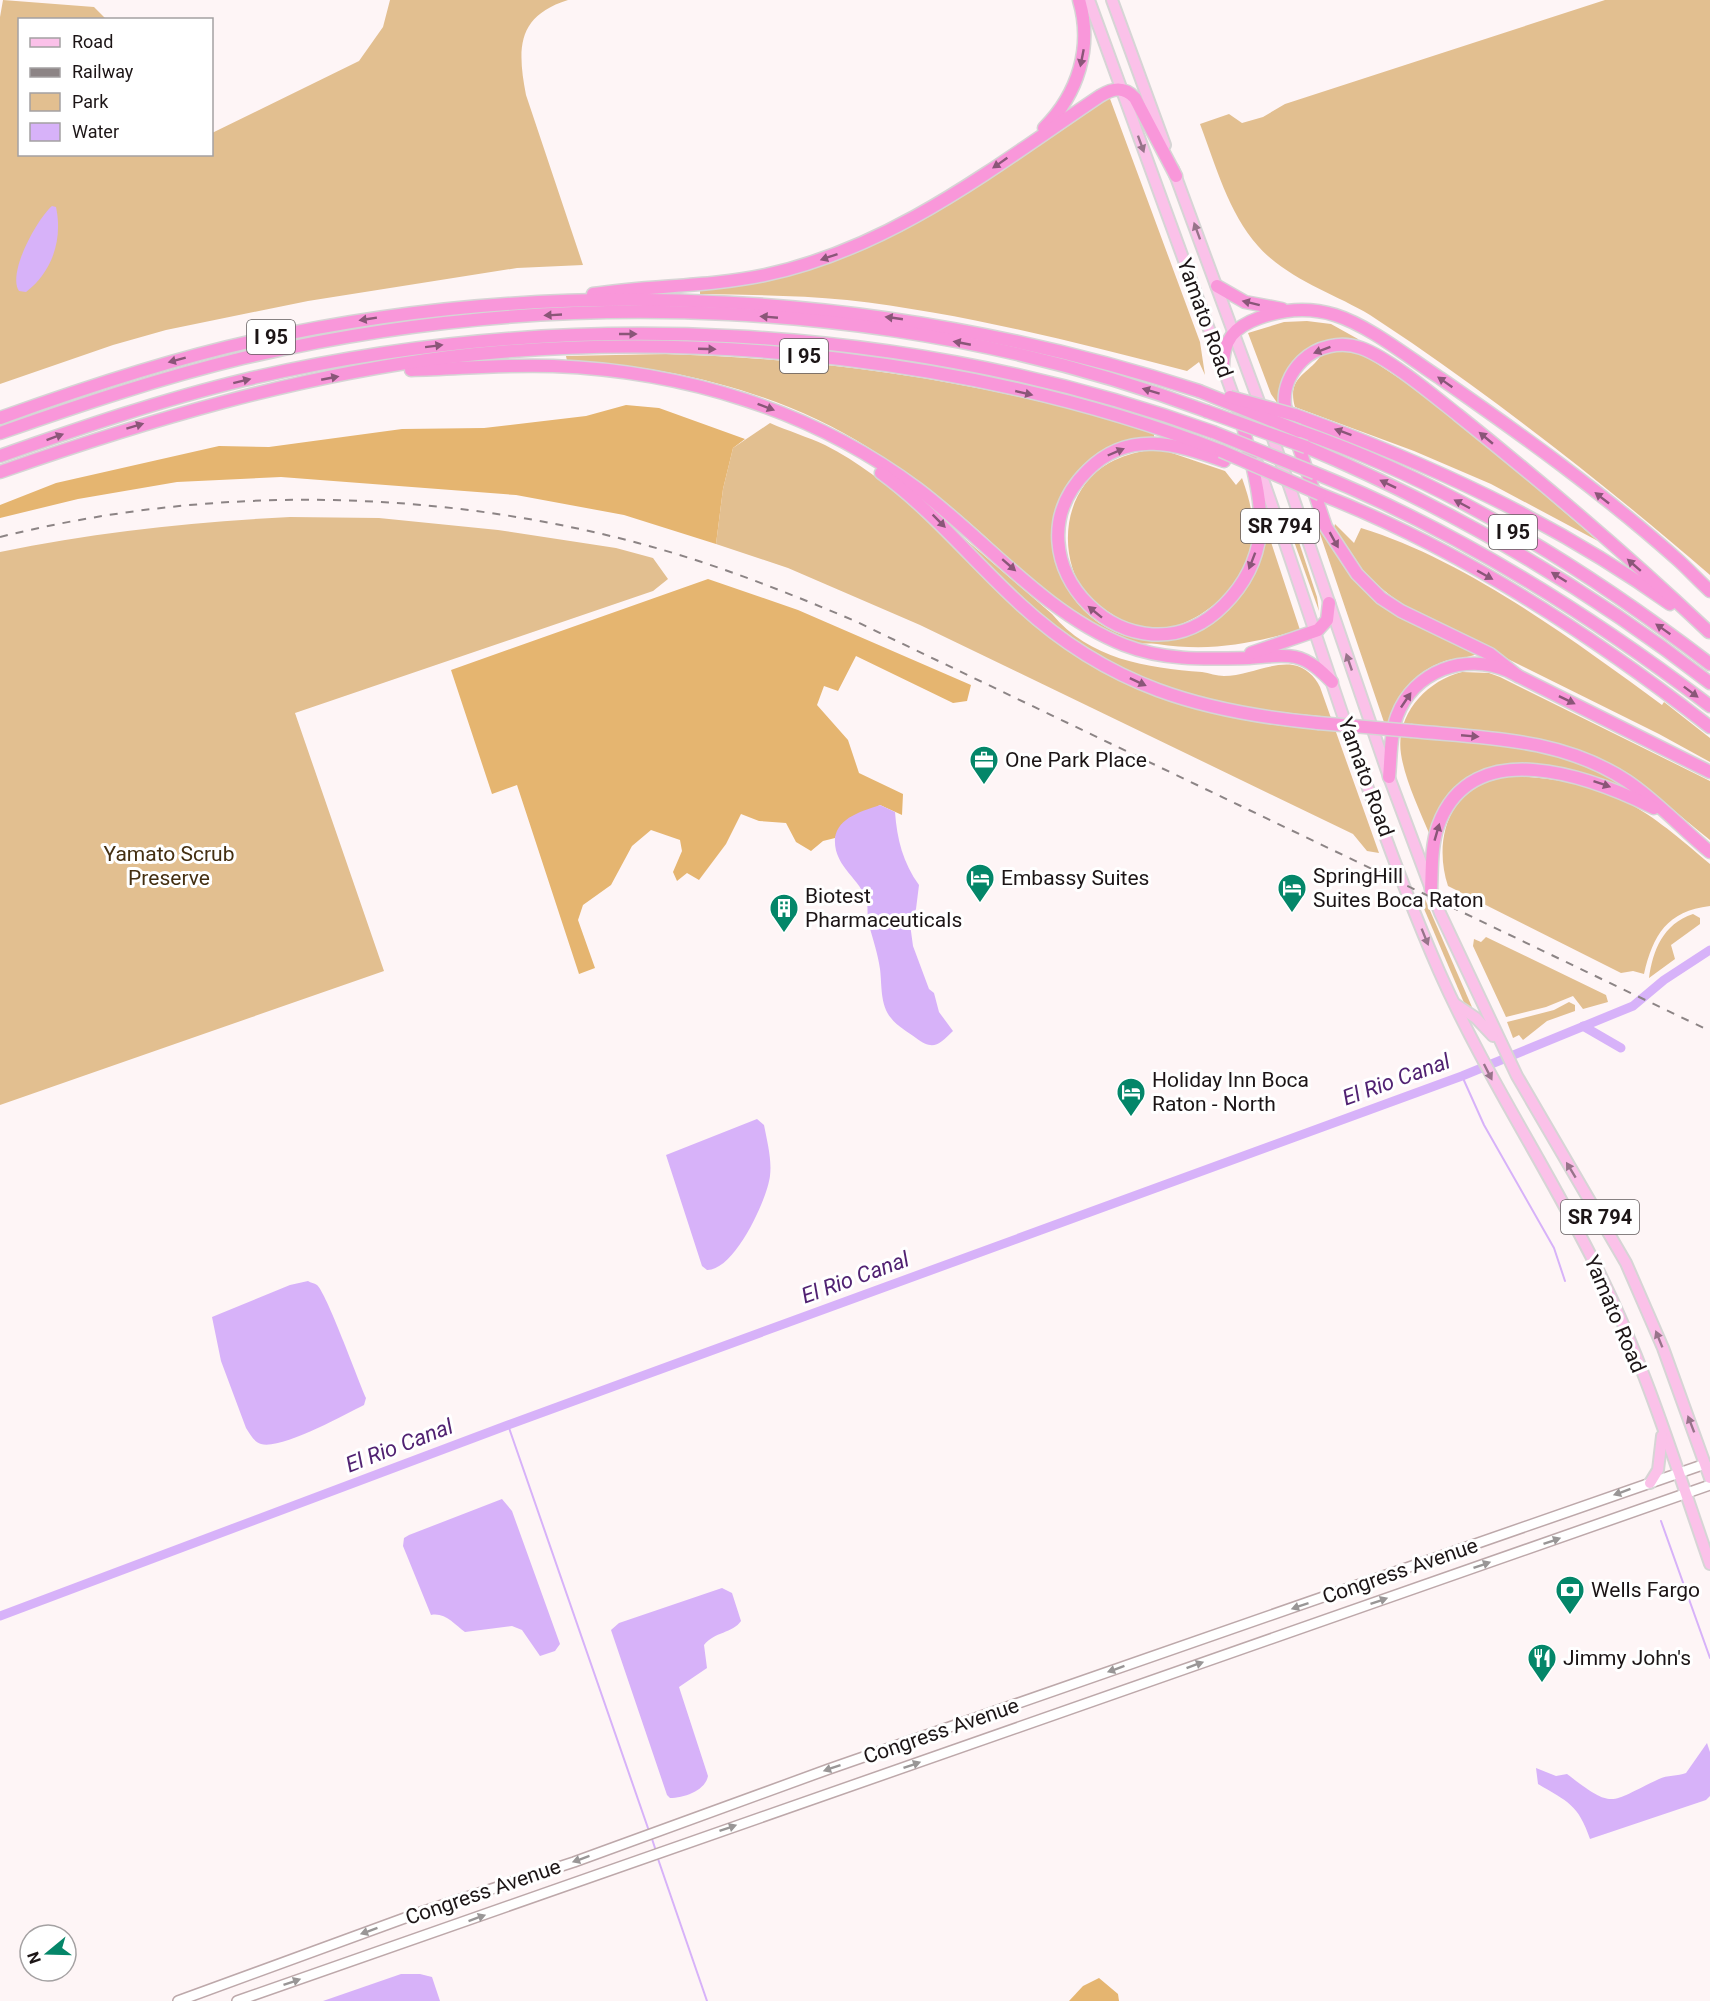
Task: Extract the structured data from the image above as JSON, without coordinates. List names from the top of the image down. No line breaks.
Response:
{"streets":{"highway":["I 95"],"main road":["Yamato Road","SR 794","Congress Avenue"]},"crossings":[["Yamato Road","Congress Avenue"]],"water":["El Rio Canal"],"parks":["Yamato Scrub Preserve"],"places":{"office":["One Park Place"],"hotel":["Embassy Suites","SpringHill Suites Boca Raton","Holiday Inn Boca Raton - North"],"building":["Biotest Pharmaceuticals"],"bank":["Wells Fargo"],"restaurant":["Jimmy John's"]},"legend":["Road","Railway","Park","Water"],"north":"left"}
